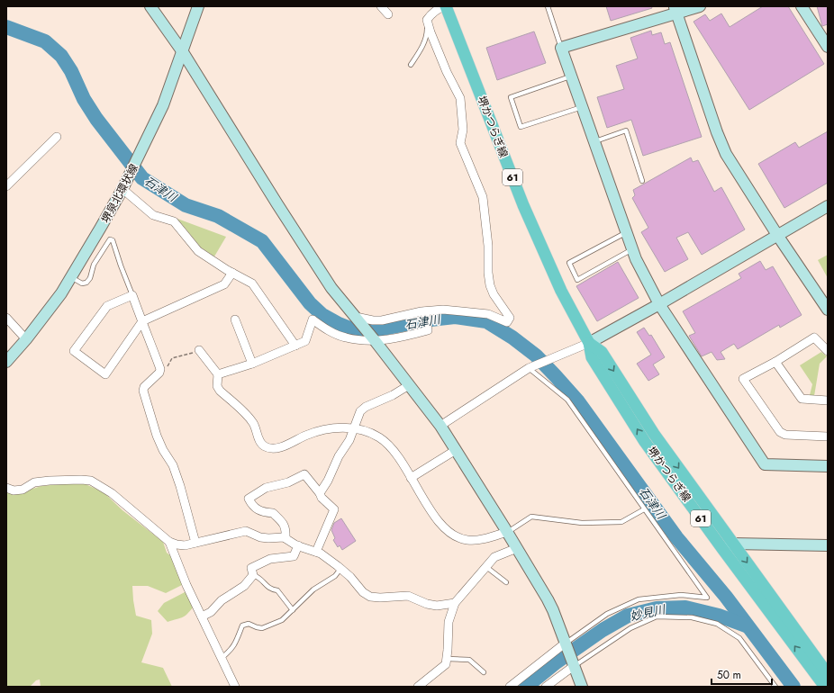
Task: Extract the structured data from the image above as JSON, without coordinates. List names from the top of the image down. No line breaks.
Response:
{"streets":{"main road":["堺かつらぎ線","61"],"street":["堺泉北環状線"]},"water":["石津川","妙見川"],"scale_bar":"50 m"}
